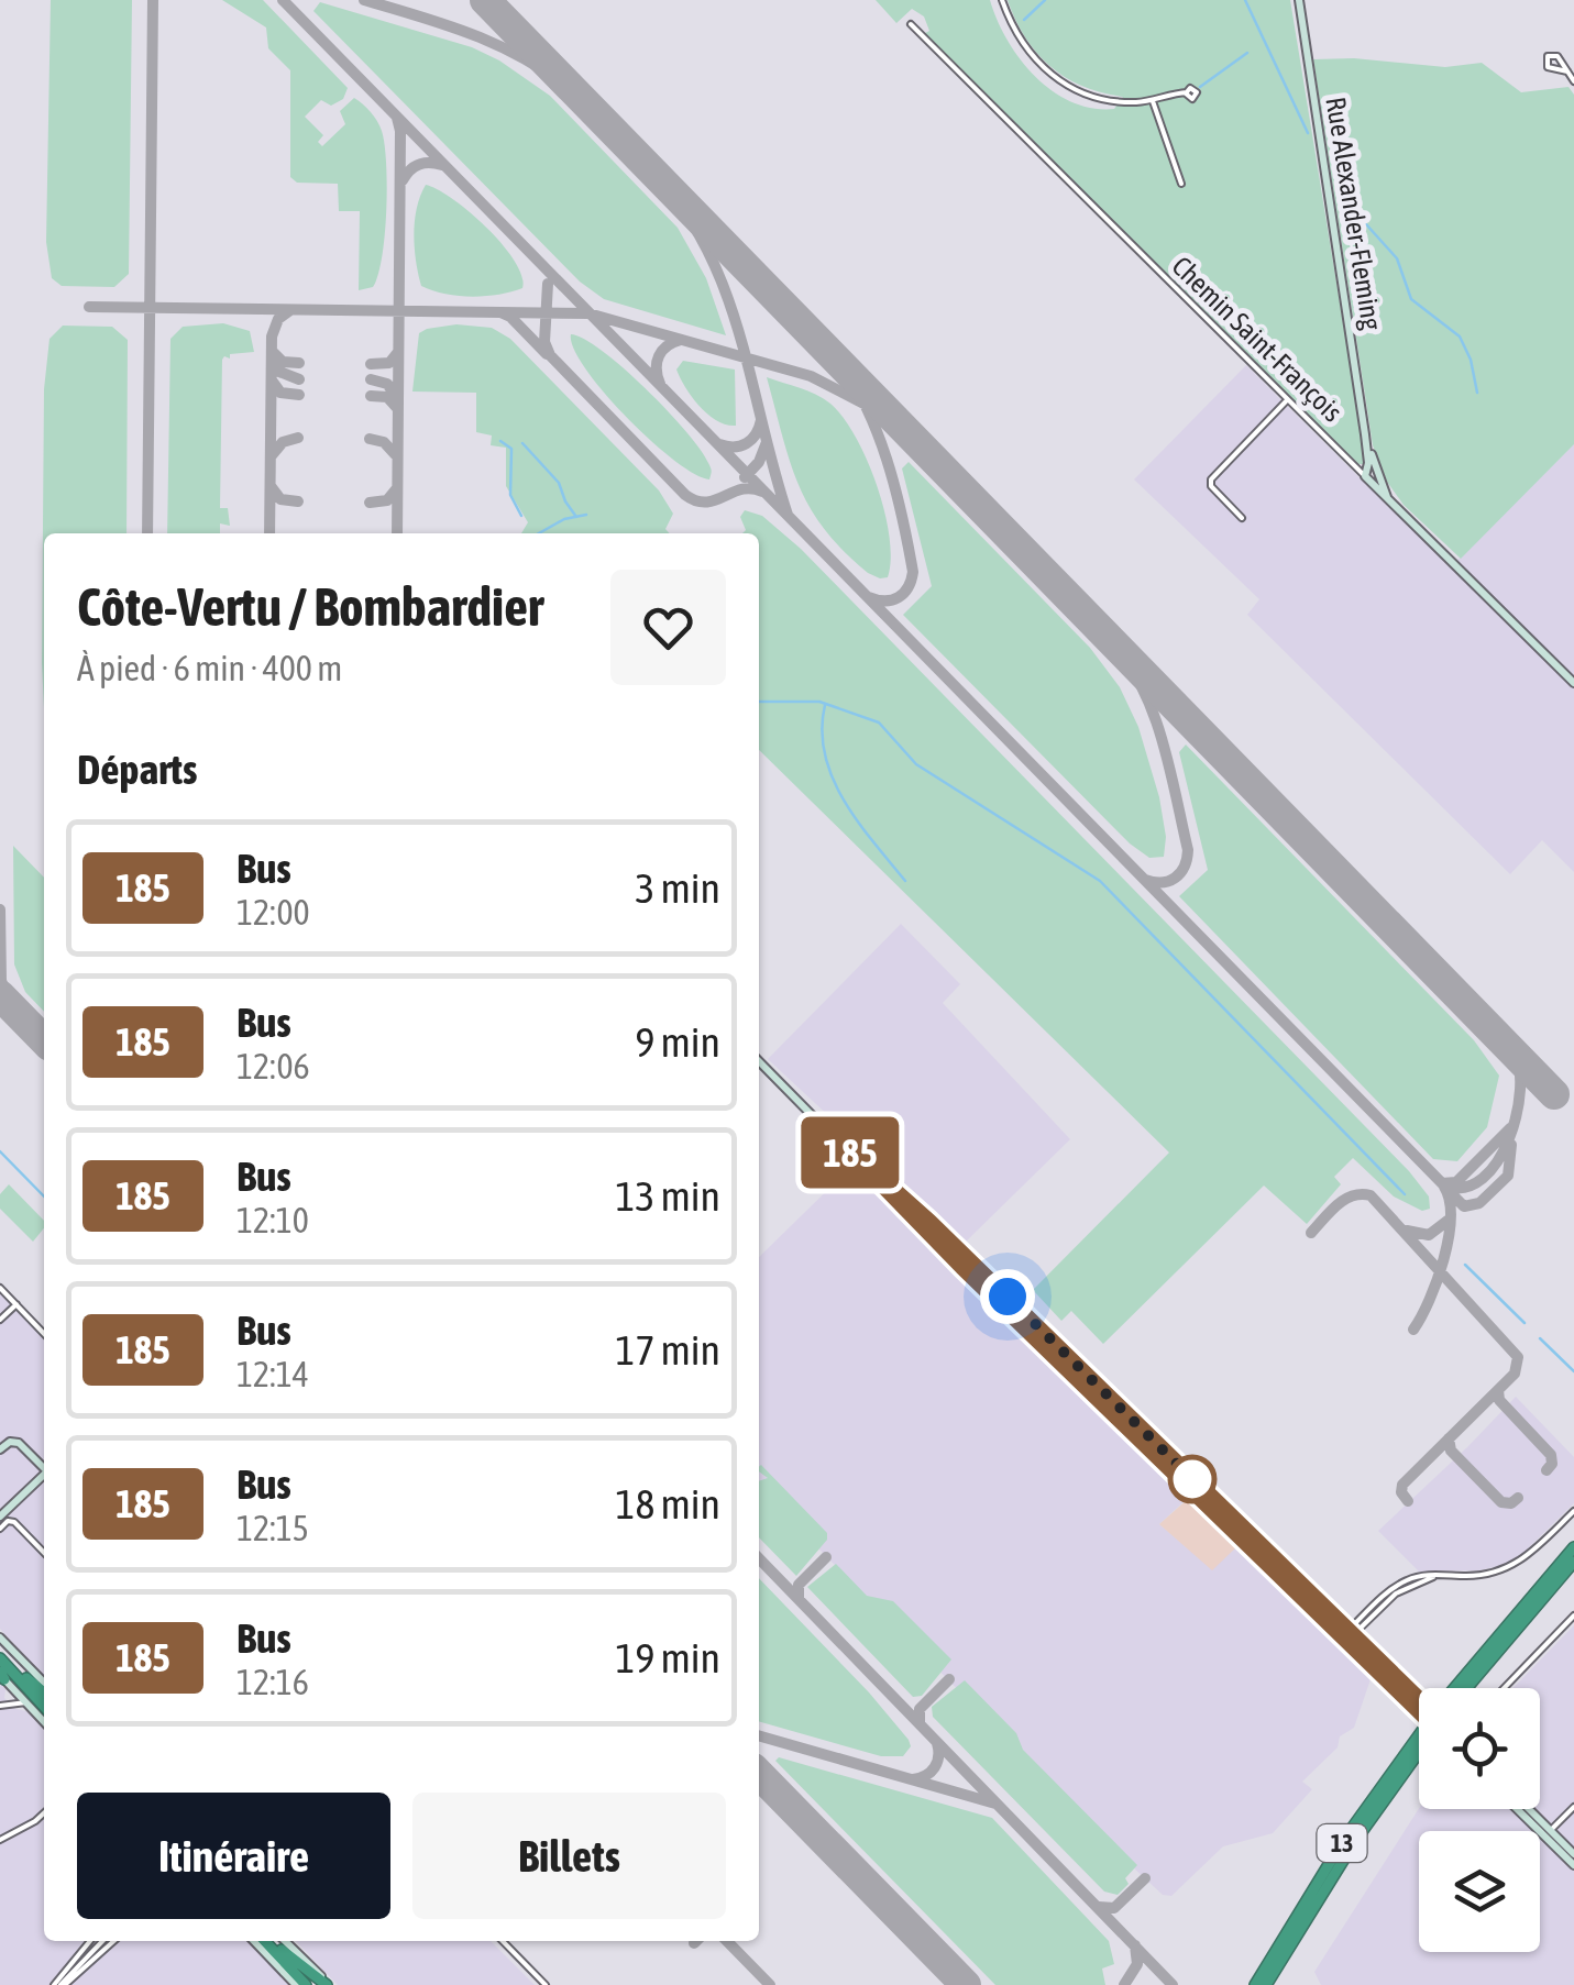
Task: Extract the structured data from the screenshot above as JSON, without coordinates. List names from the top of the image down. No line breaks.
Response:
{"streets":{"highway":["13"],"street":["Rue Alexander-Fleming","Chemin Saint-François"]},"crossings":[["Rue Alexander-Fleming","Chemin Saint-François"]],"lines":["bus line 185"],"page":{"on_map":"185","heading":[["Côte-Vertu / Bombardier","À pied · 6 min · 400 m"],"Départs"],"list":[{"mark":"185","name":"Bus","note":"12:00","value":"3 min"},{"mark":"185","name":"Bus","note":"12:06","value":"9 min"},{"mark":"185","name":"Bus","note":"12:10","value":"13 min"},{"mark":"185","name":"Bus","note":"12:14","value":"17 min"},{"mark":"185","name":"Bus","note":"12:15","value":"18 min"},{"mark":"185","name":"Bus","note":"12:16","value":"19 min"}],"buttons":["Itinéraire","Billets"]}}
